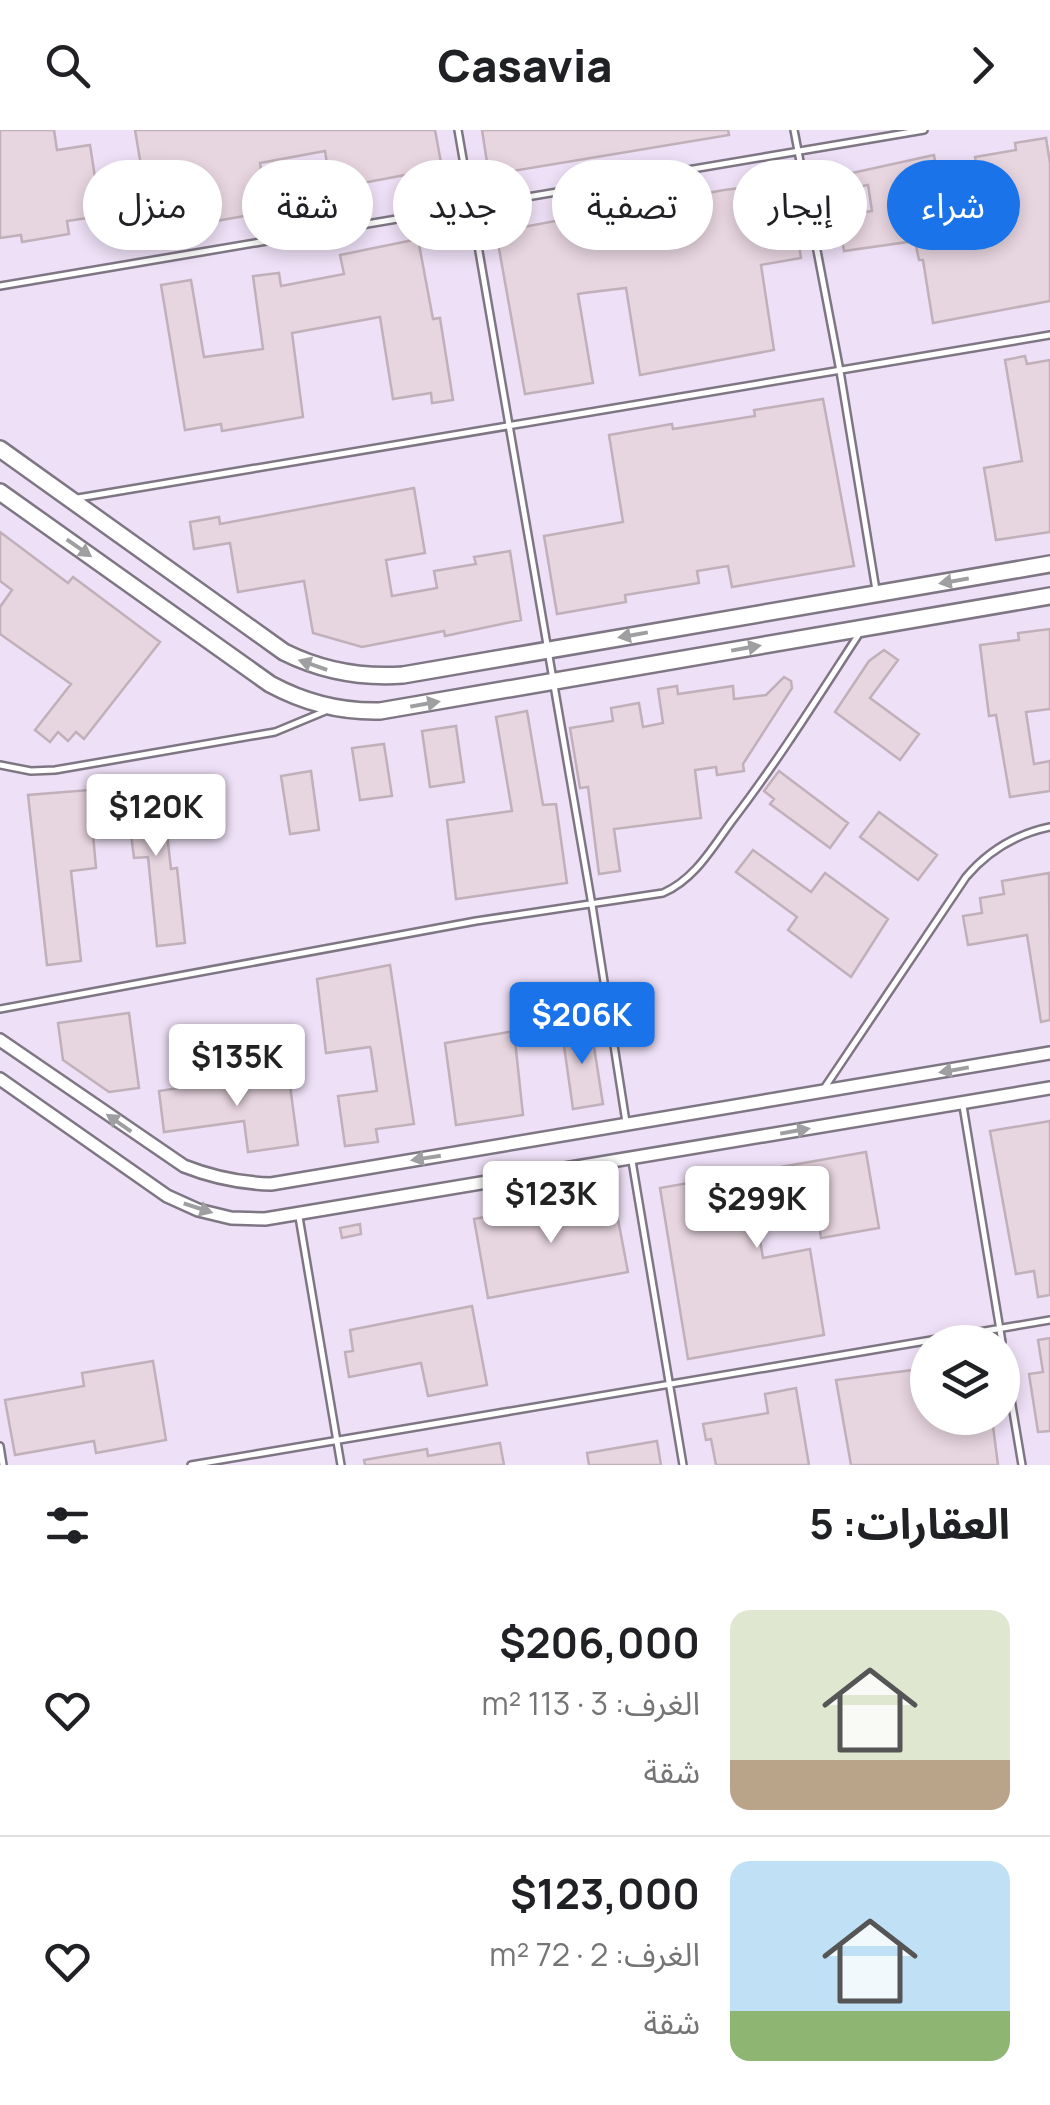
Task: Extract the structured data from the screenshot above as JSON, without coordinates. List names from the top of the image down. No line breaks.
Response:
{"page":{"header":"Casavia","chip":["شراء","إيجار","تصفية","جديد","شقة","منزل"],"price":["$120K","$206K","$135K","$123K","$299K"],"heading":"العقارات: 5","list":[{"name":"$206,000","note":"الغرف: 3 · 113 m² · شقة"},{"name":"$123,000","note":"الغرف: 2 · 72 m² · شقة"}]}}
